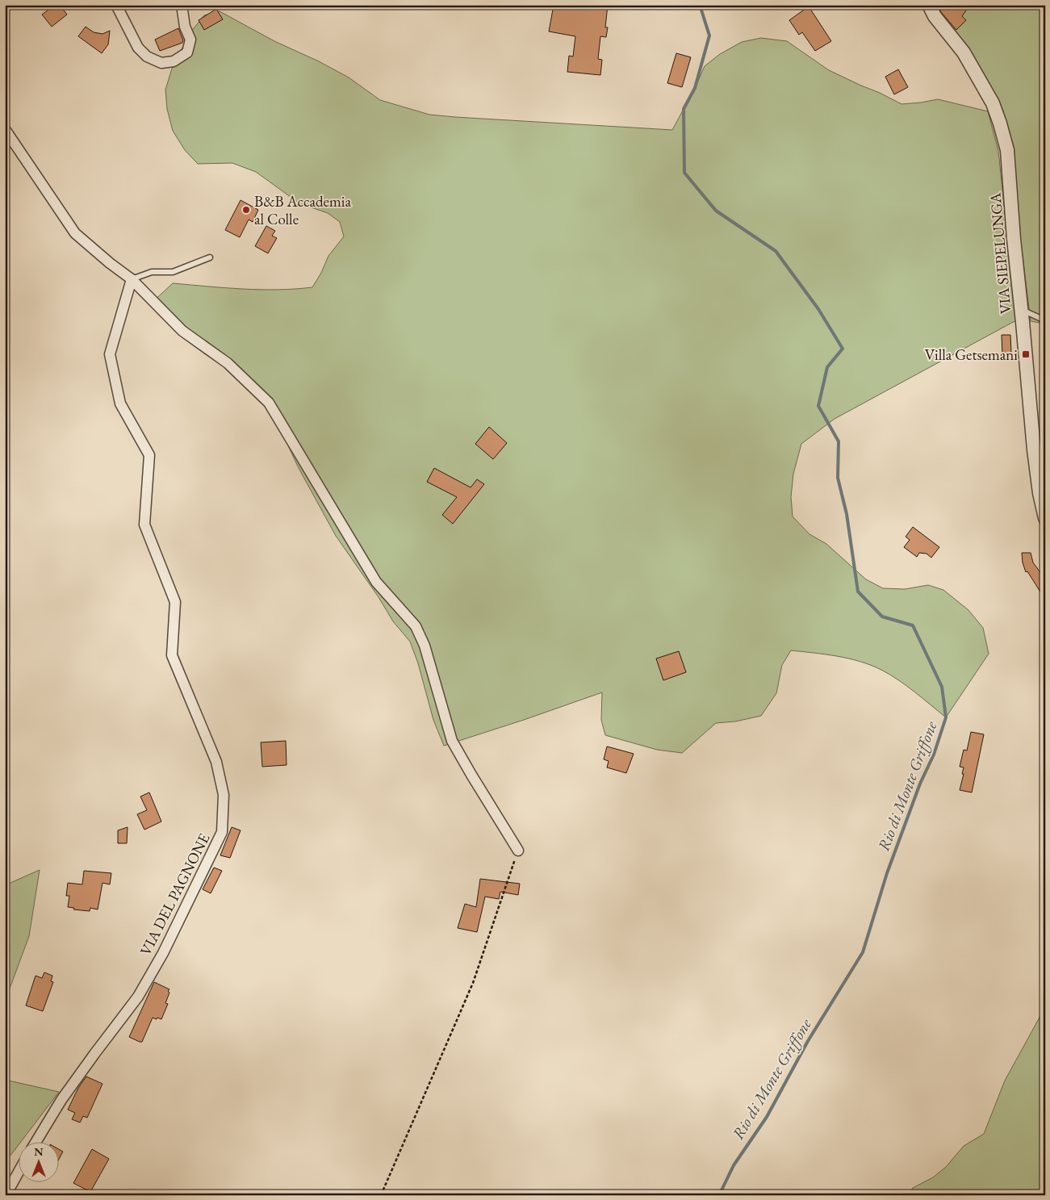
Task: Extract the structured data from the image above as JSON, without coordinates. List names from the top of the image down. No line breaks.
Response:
{"streets":{"street":["VIA SIEPELUNGA","VIA DEL PAGNONE"]},"water":["Rio di Monte Griffone"],"places":{"other":["B&B Accademia al Colle"],"transit":["Villa Getsemani"]},"north":"top"}
